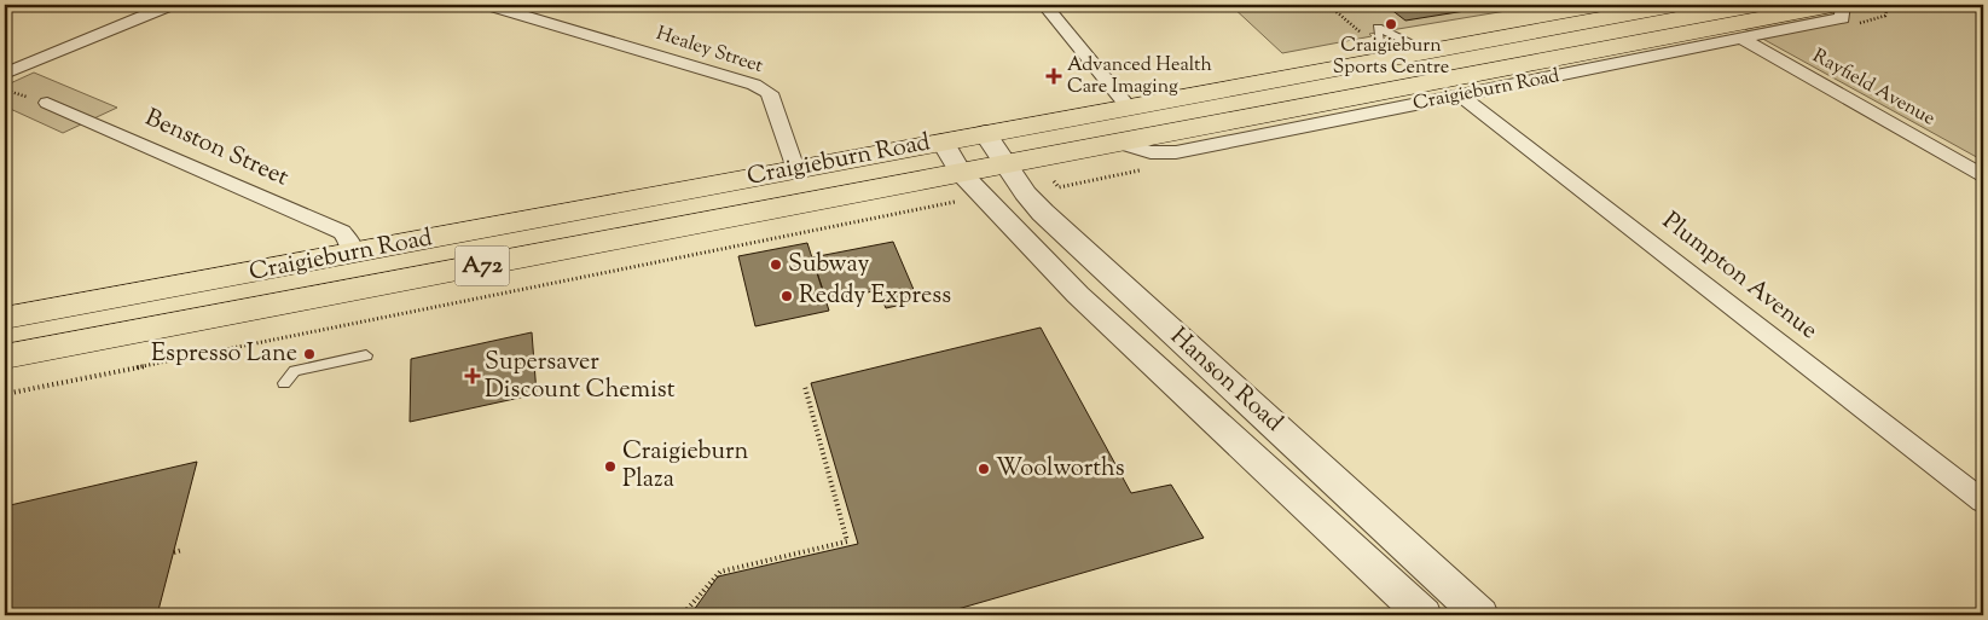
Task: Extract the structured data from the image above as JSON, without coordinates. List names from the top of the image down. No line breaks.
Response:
{"streets":{"main road":["Craigieburn Road","A72"],"street":["Healey Street","Rayfield Avenue","Benston Street","Plumpton Avenue","Hanson Road"]},"crossings":[["Healey Street","Craigieburn Road"],["Rayfield Avenue","Craigieburn Road"],["Craigieburn Road","Benston Street"],["Craigieburn Road","Plumpton Avenue"],["Craigieburn Road","Hanson Road"]],"places":{"other":["Craigieburn Sports Centre","Subway","Reddy Express","Espresso Lane","Craigieburn Plaza","Woolworths"],"health":["Advanced Health Care Imaging","Supersaver Discount Chemist"]}}
